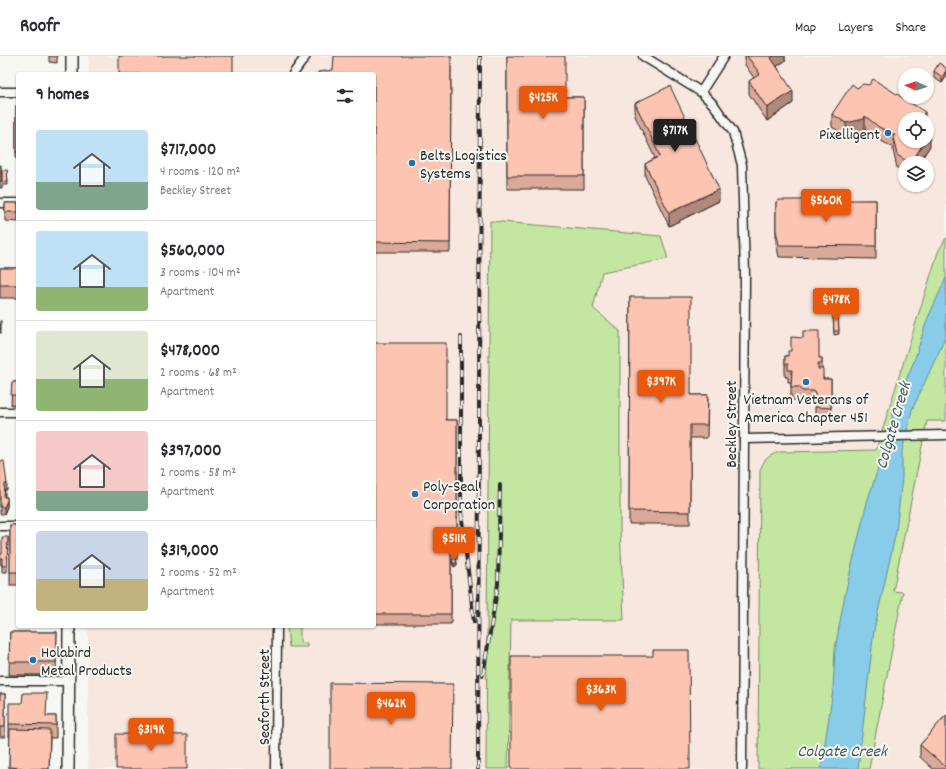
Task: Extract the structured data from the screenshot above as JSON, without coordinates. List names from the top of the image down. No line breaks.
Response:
{"streets":{"street":["Beckley Street","Seaforth Street"]},"water":["Colgate Creek"],"places":["Pixelligent","Belts Logistics Systems","Vietnam Veterans of America Chapter 451","Poly-Seal Corporation","Holabird Metal Products"],"north":"left","page":{"header":"Roofr","nav":["Map","Layers","Share"],"heading":"9 homes","price":["$425K","$717K","$560K","$478K","$397K","$511K","$363K","$462K","$319K"],"list":[{"name":"$717,000","note":"4 rooms · 120 m² · Beckley Street"},{"name":"$560,000","note":"3 rooms · 104 m² · Apartment"},{"name":"$478,000","note":"2 rooms · 68 m² · Apartment"},{"name":"$397,000","note":"2 rooms · 58 m² · Apartment"},{"name":"$319,000","note":"2 rooms · 52 m² · Apartment"}]}}
